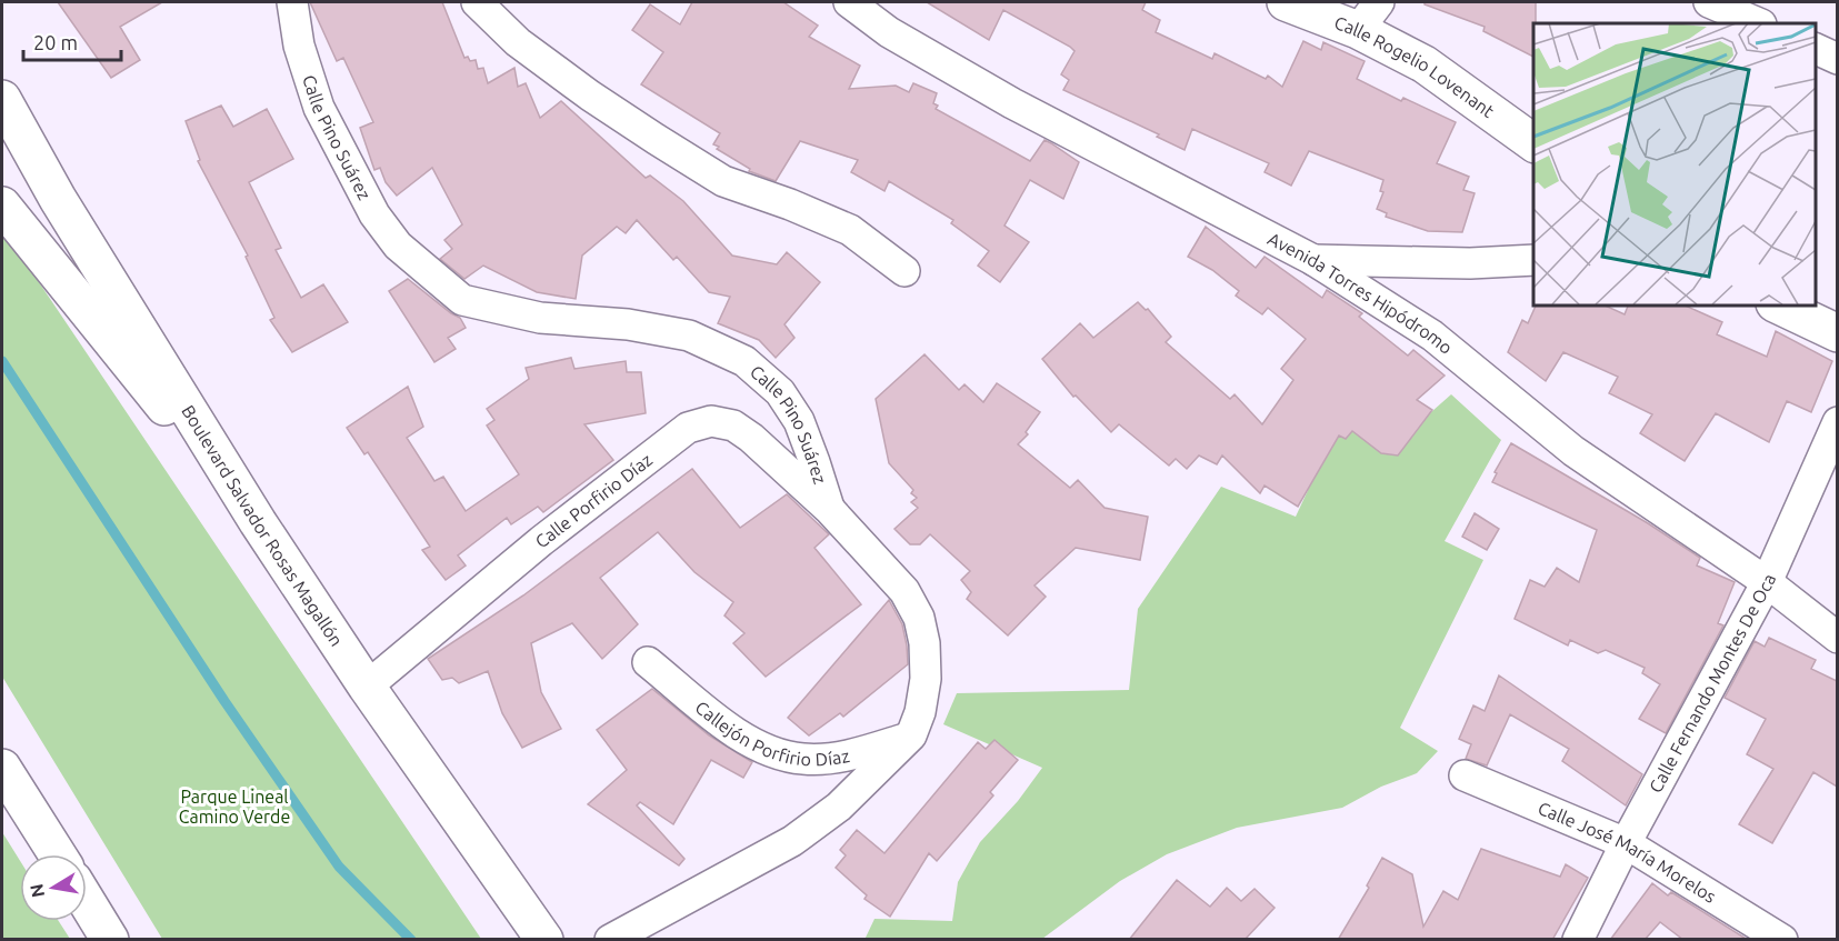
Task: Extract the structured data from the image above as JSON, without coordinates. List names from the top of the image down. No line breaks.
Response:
{"streets":{"main road":["Calle Rogelio Lovenant","Boulevard Salvador Rosas Magallón"],"street":["Calle Pino Suárez","Avenida Torres Hipódromo","Calle Porfirio Díaz","Calle Fernando Montes De Oca","Callejón Porfirio Díaz","Calle José María Morelos"]},"crossings":[["Calle Pino Suárez","Calle Porfirio Díaz"],["Calle Pino Suárez","Callejón Porfirio Díaz"],["Avenida Torres Hipódromo","Calle Fernando Montes De Oca"],["Calle Porfirio Díaz","Boulevard Salvador Rosas Magallón"],["Calle Fernando Montes De Oca","Calle José María Morelos"]],"parks":["Parque Lineal Camino Verde"],"scale_bar":"20 m","north":"left"}
